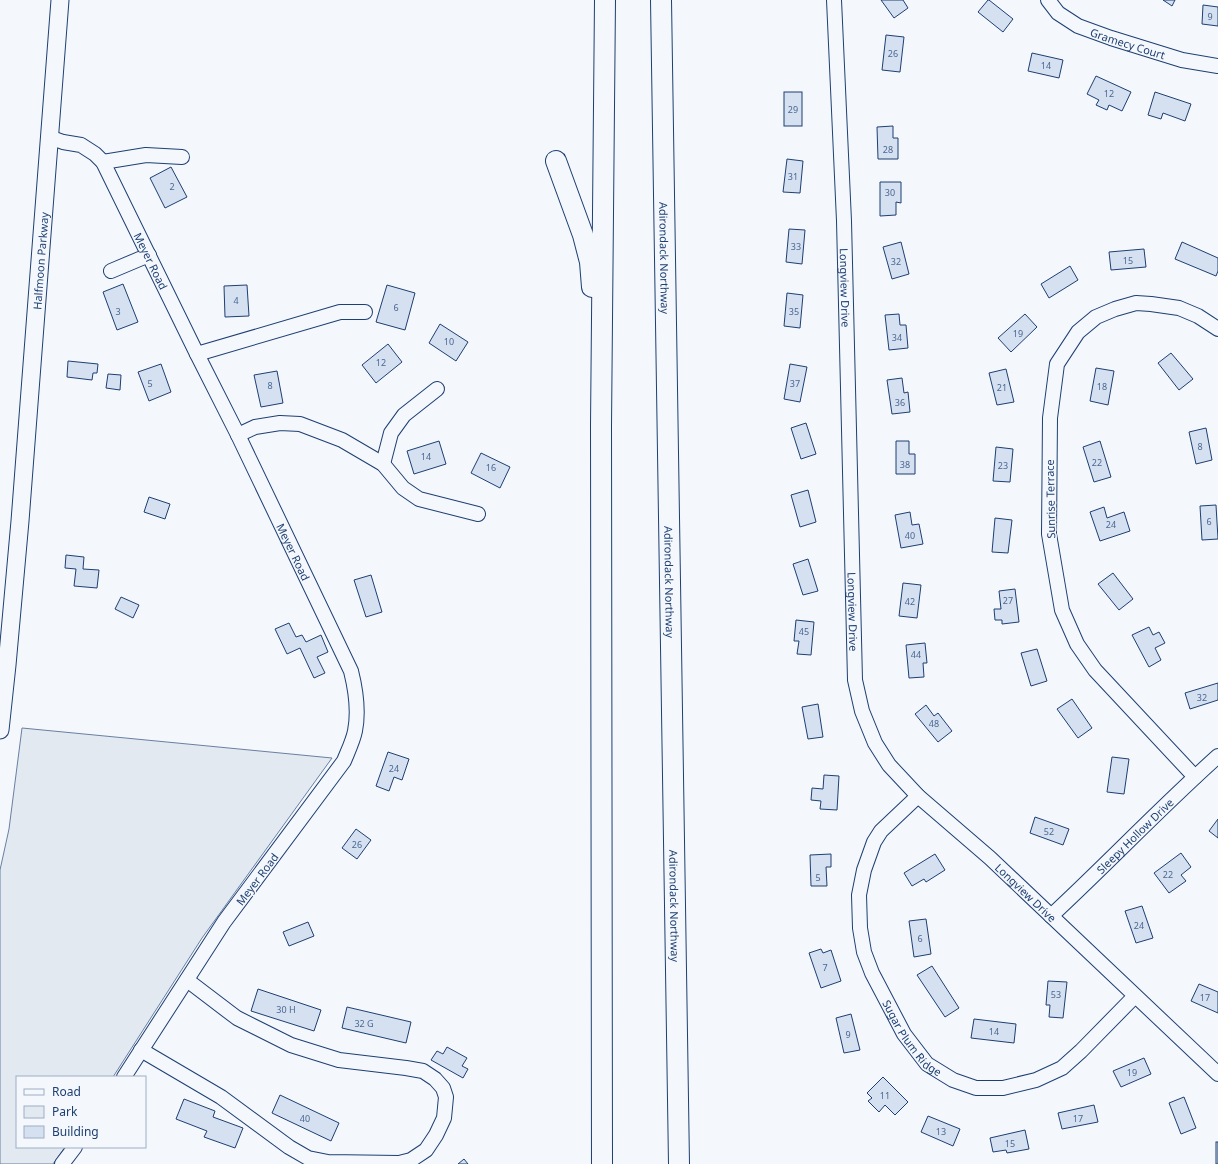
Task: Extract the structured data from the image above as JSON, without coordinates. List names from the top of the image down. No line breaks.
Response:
{"streets":{"highway":["Adirondack Northway"],"main road":["Halfmoon Parkway"],"street":["Gramecy Court","Meyer Road","Longview Drive","Sunrise Terrace","Sleepy Hollow Drive","Sugar Plum Ridge"]},"crossings":[["Halfmoon Parkway","Meyer Road"],["Longview Drive","Sleepy Hollow Drive"],["Longview Drive","Sugar Plum Ridge"],["Sunrise Terrace","Sleepy Hollow Drive"]],"house_numbers":["9","26","14","12","29","28","31","2","30","33","15","32","4","6","3","35","19","34","10","12","5","37","8","18","21","36","8","14","22","38","23","16","6","24","40","27","42","45","44","32","48","24","52","26","22","5","24","6","7","53","17","30 H","32 G","14","9","19","11","40","17","13","15"],"legend":["Road","Park","Building"]}
